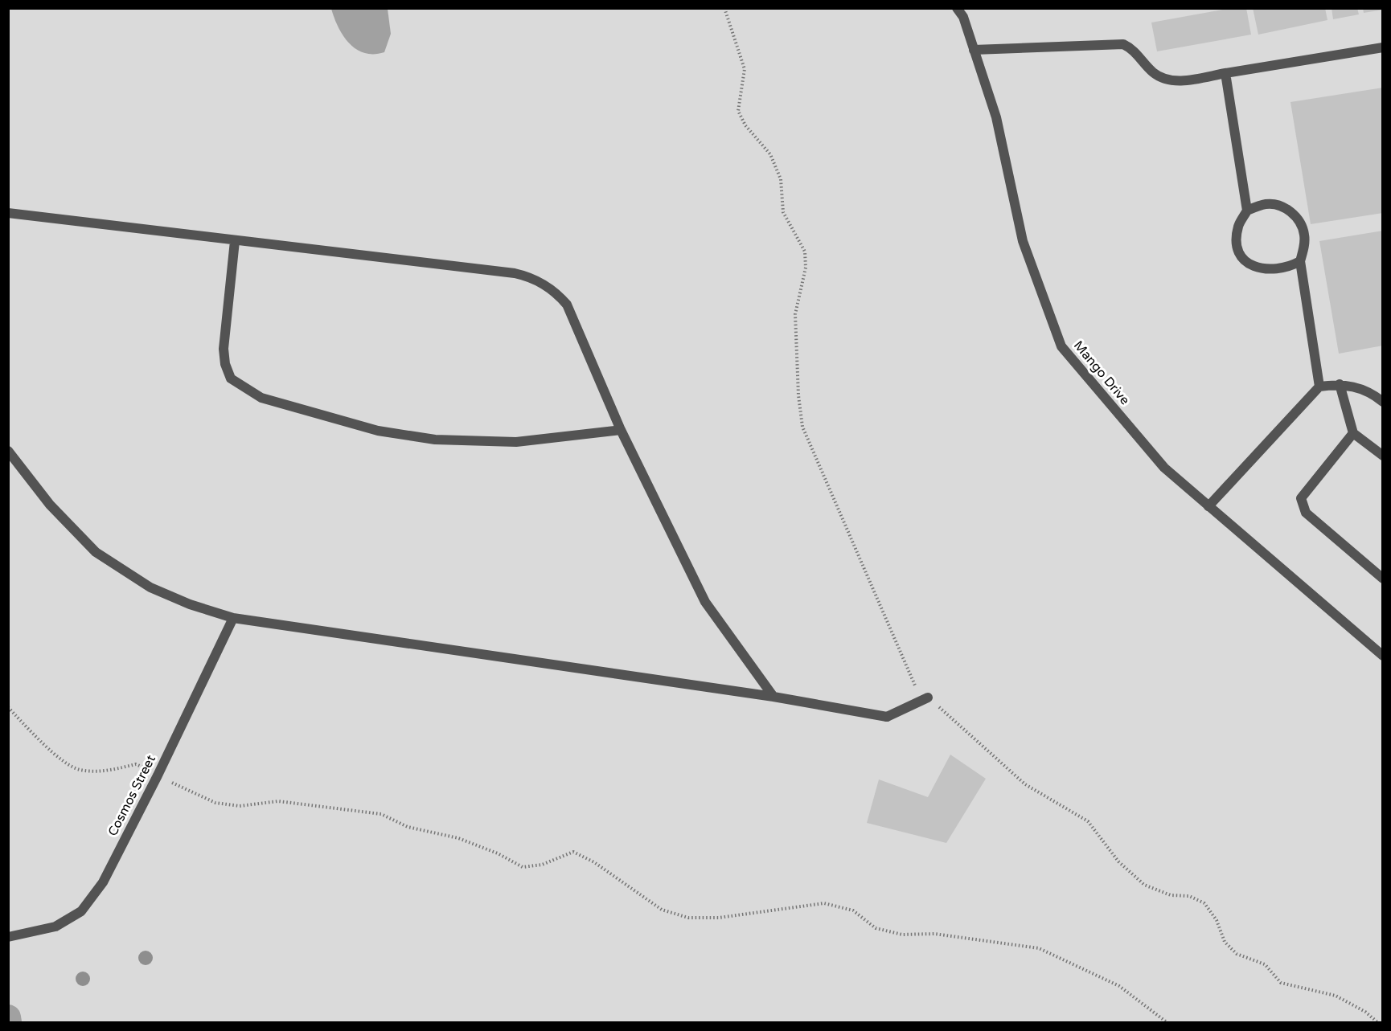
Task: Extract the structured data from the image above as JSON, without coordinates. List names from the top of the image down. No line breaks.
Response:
{"streets":{"street":["Mango Drive","Cosmos Street"]}}
